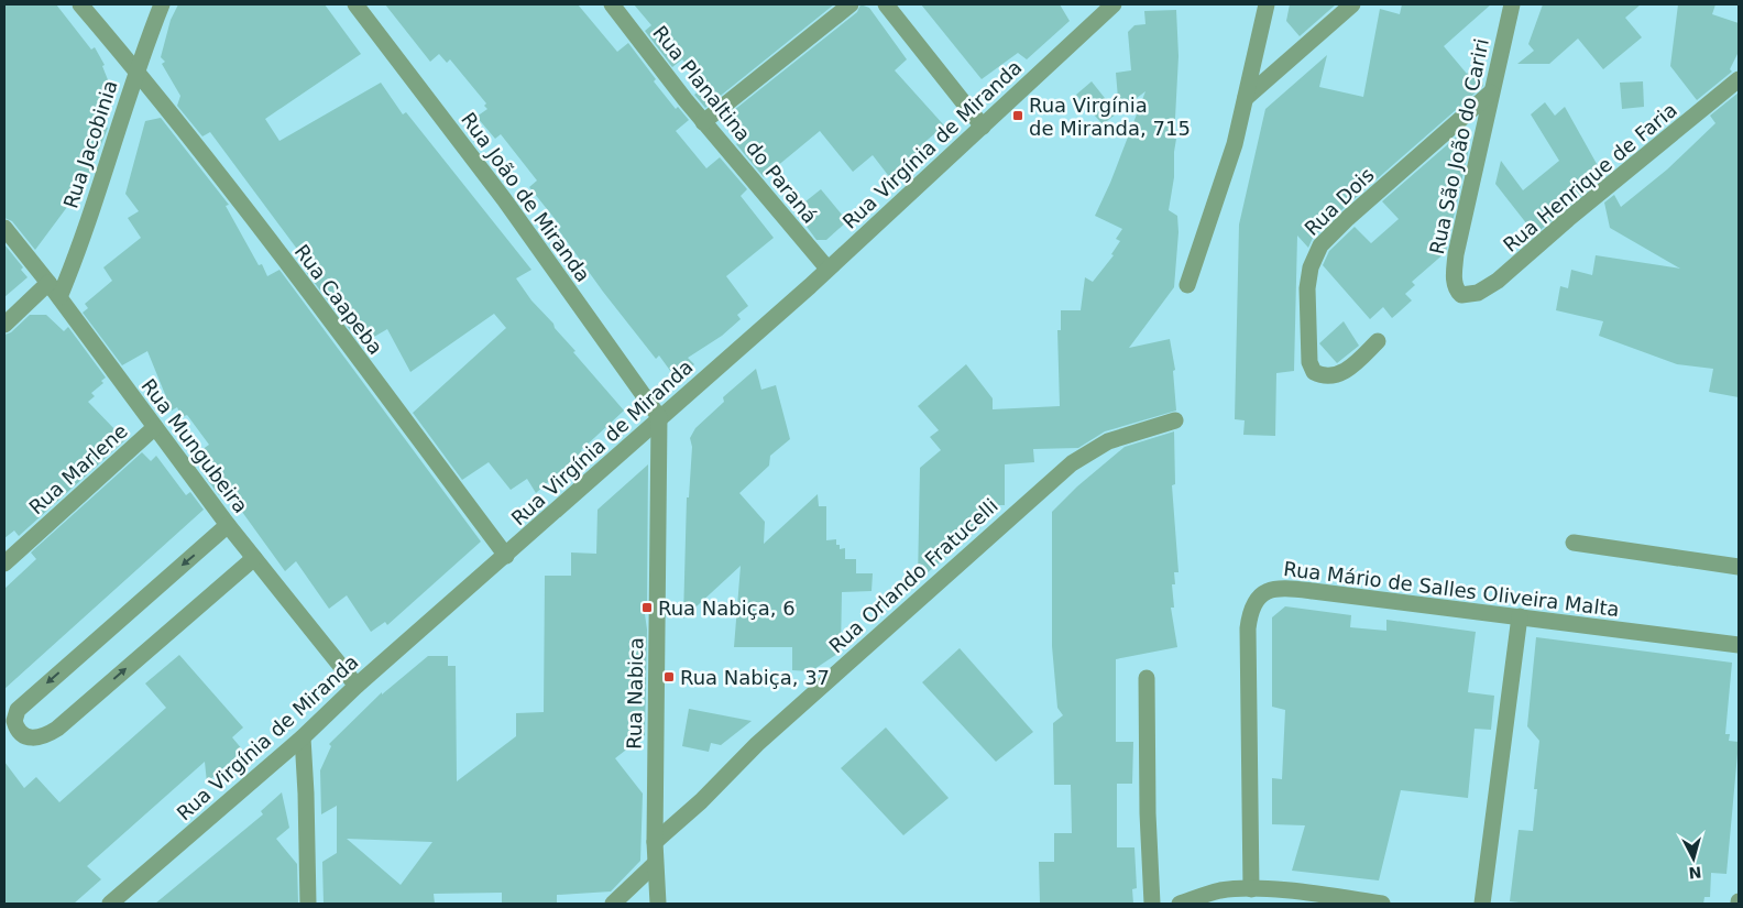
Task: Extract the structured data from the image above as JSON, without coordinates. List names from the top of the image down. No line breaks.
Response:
{"streets":{"street":["Rua Planaltina do Paraná","Rua Jacobinia","Rua Virgínia de Miranda","Rua São João do Cariri","Rua Henrique de Faria","Rua João de Miranda","Rua Dois","Rua Caapeba","Rua Mungubeira","Rua Marlene","Rua Orlando Fratucelli","Rua Mário de Salles Oliveira Malta","Rua Nabica"]},"crossings":[["Rua Planaltina do Paraná","Rua Virgínia de Miranda"],["Rua Jacobinia","Rua Caapeba"],["Rua Jacobinia","Rua Mungubeira"],["Rua Virgínia de Miranda","Rua João de Miranda"],["Rua Virgínia de Miranda","Rua Caapeba"],["Rua Virgínia de Miranda","Rua Mungubeira"],["Rua Virgínia de Miranda","Rua Nabica"],["Rua São João do Cariri","Rua Henrique de Faria"],["Rua São João do Cariri","Rua Dois"],["Rua João de Miranda","Rua Nabica"],["Rua Mungubeira","Rua Marlene"],["Rua Orlando Fratucelli","Rua Nabica"]],"places":{"transit":["Rua Virgínia de Miranda, 715","Rua Nabiça, 6","Rua Nabiça, 37"]},"north":"bottom"}
